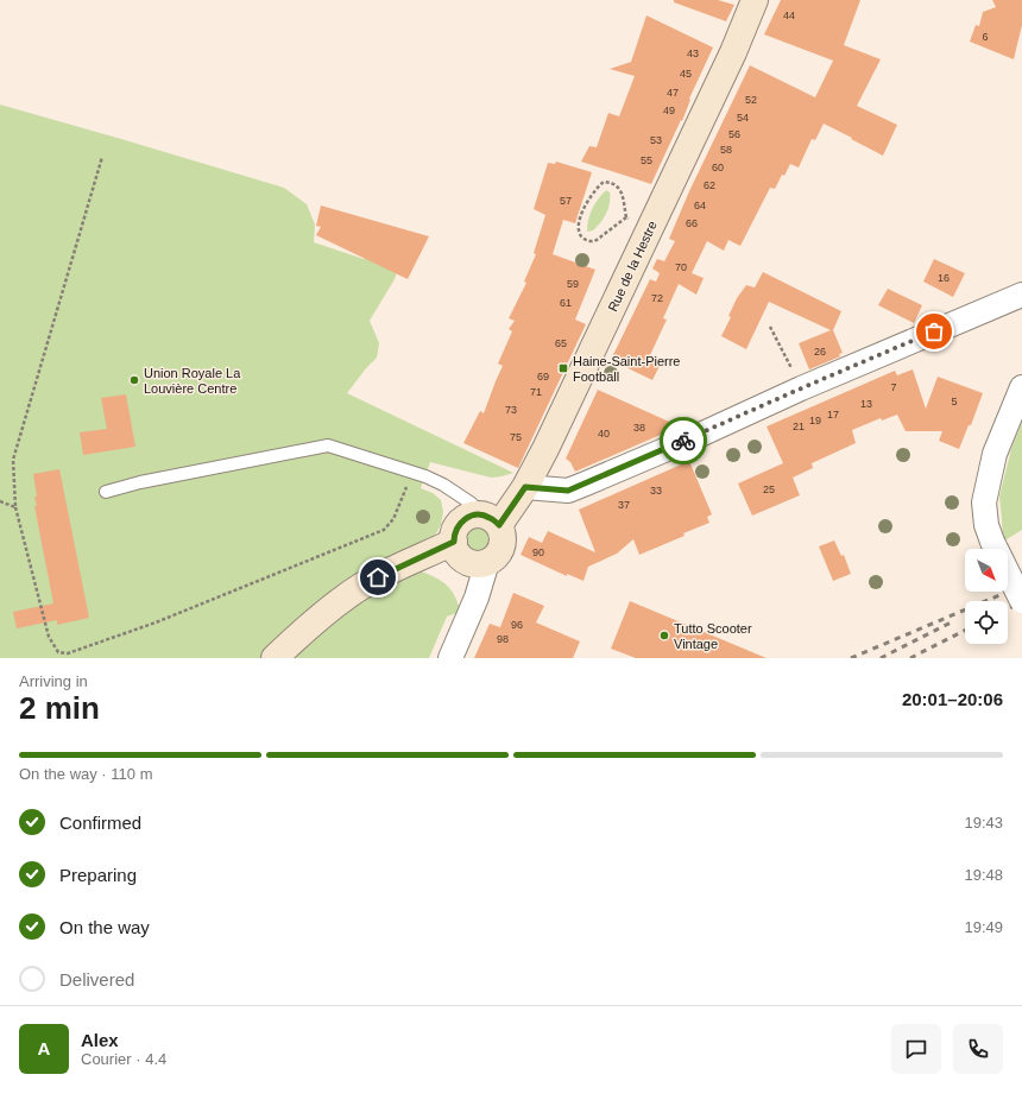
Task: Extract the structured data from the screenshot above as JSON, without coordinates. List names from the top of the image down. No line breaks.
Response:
{"streets":{"street":["Rue de la Hestre"]},"places":{"transit":["Haine-Saint-Pierre Football"],"other":["Union Royale La Louvière Centre","Tutto Scooter Vintage"]},"house_numbers":["44","6","43","45","47","52","49","54","56","53","58","55","60","62","57","64","66","70","16","59","72","61","65","26","69","7","71","5","13","73","17","19","21","38","40","75","25","33","37","90","96","98"],"north":"bottom right","page":{"heading":["2 min","Arriving in","20:01–20:06"],"panel":["Alex","Courier · 4.4"],"bar":"On the way · 110 m","list":[["Confirmed","19:43"],["Preparing","19:48"],["On the way","19:49"],"Delivered"],"round":"A"}}
